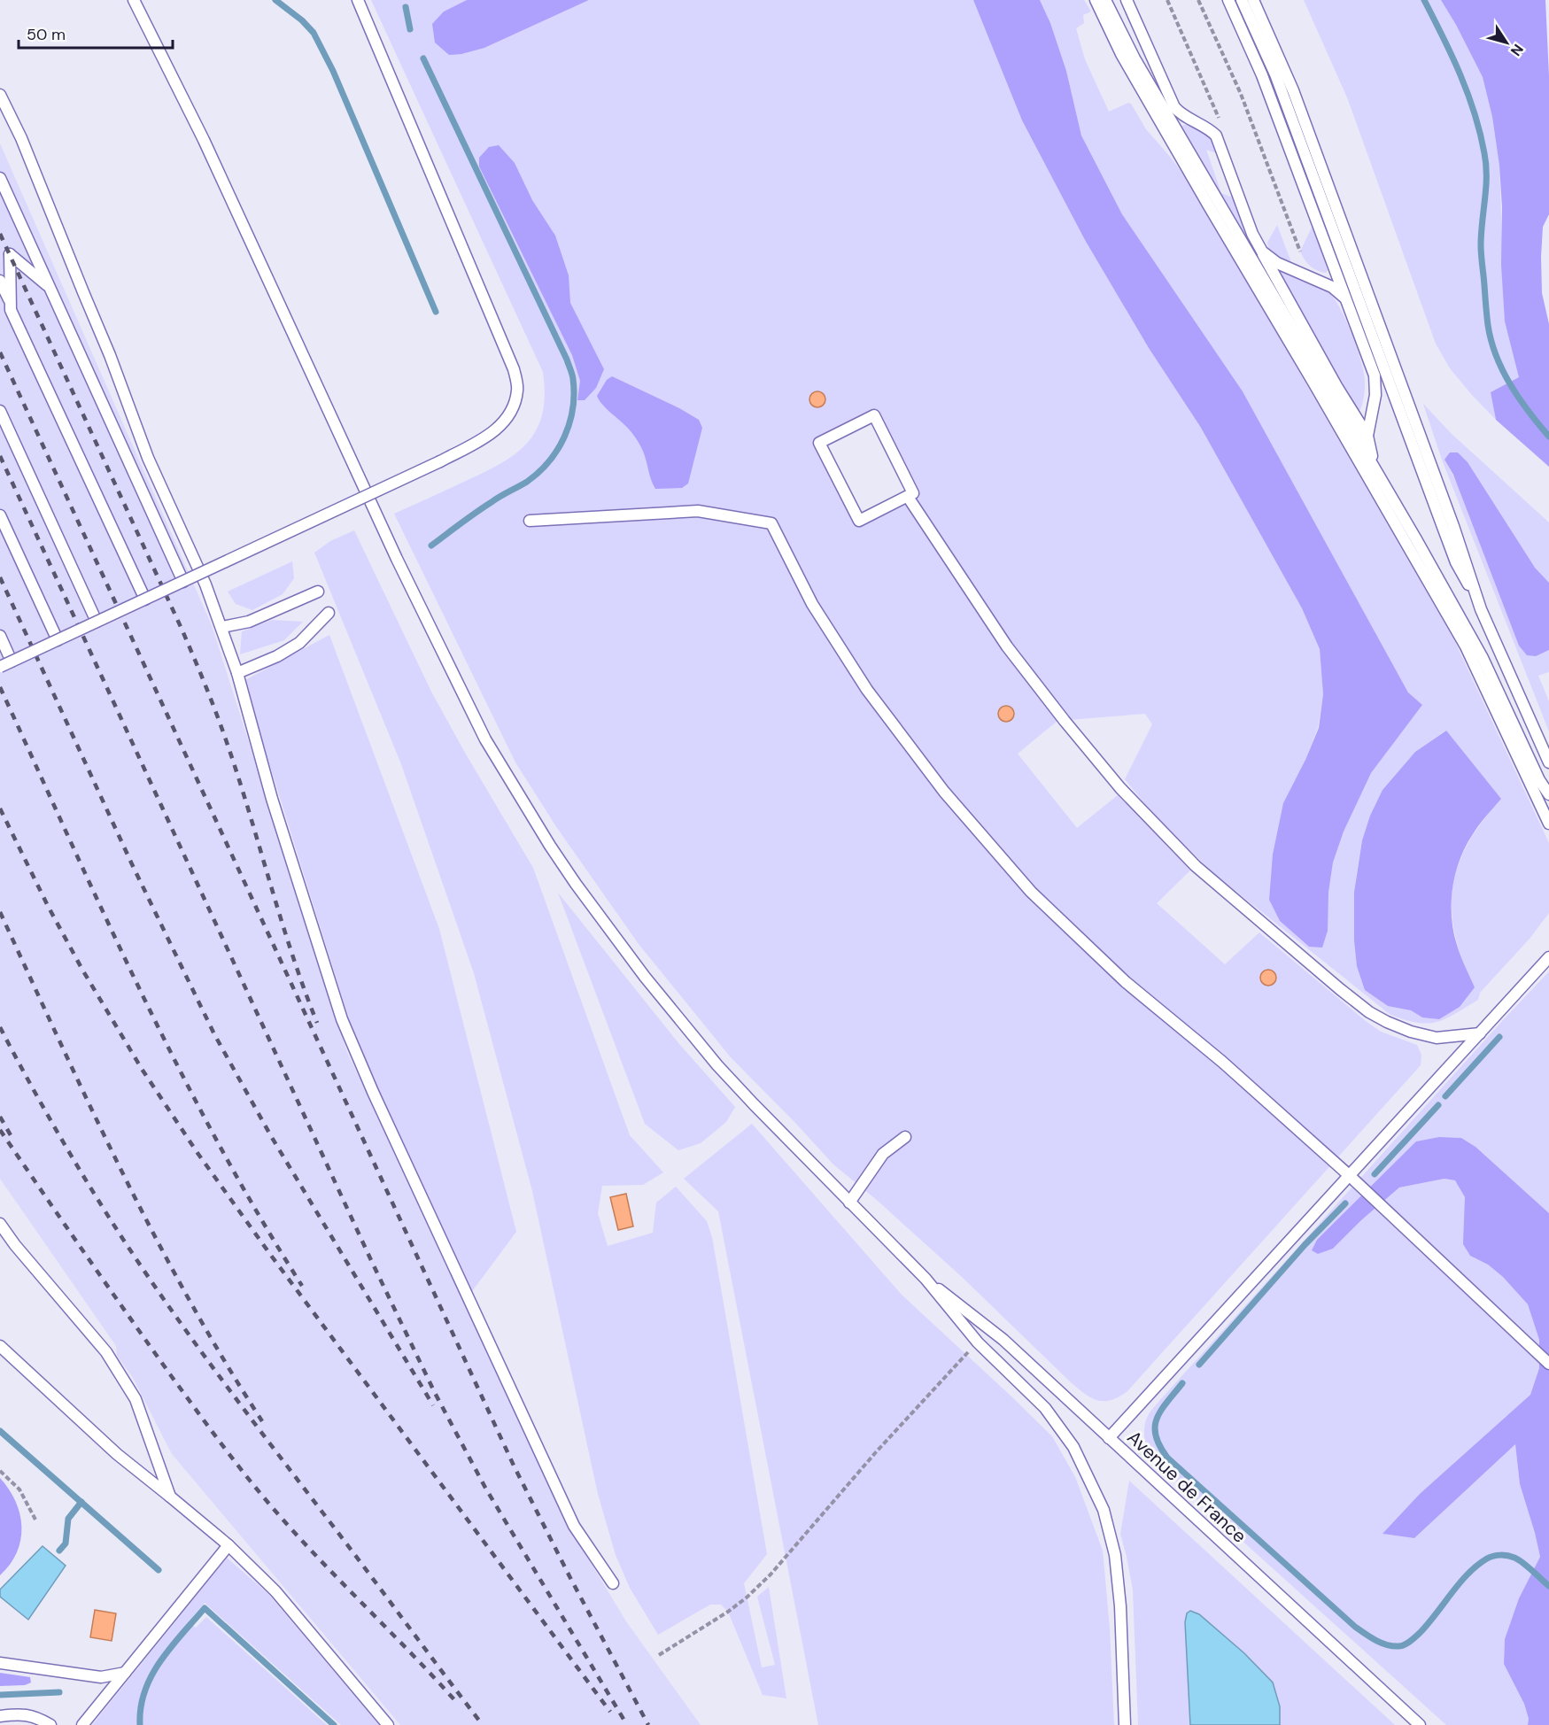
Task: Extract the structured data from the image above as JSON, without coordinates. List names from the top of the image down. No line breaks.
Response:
{"streets":{"lane":["Avenue de France"]},"scale_bar":"50 m","north":"bottom right"}
